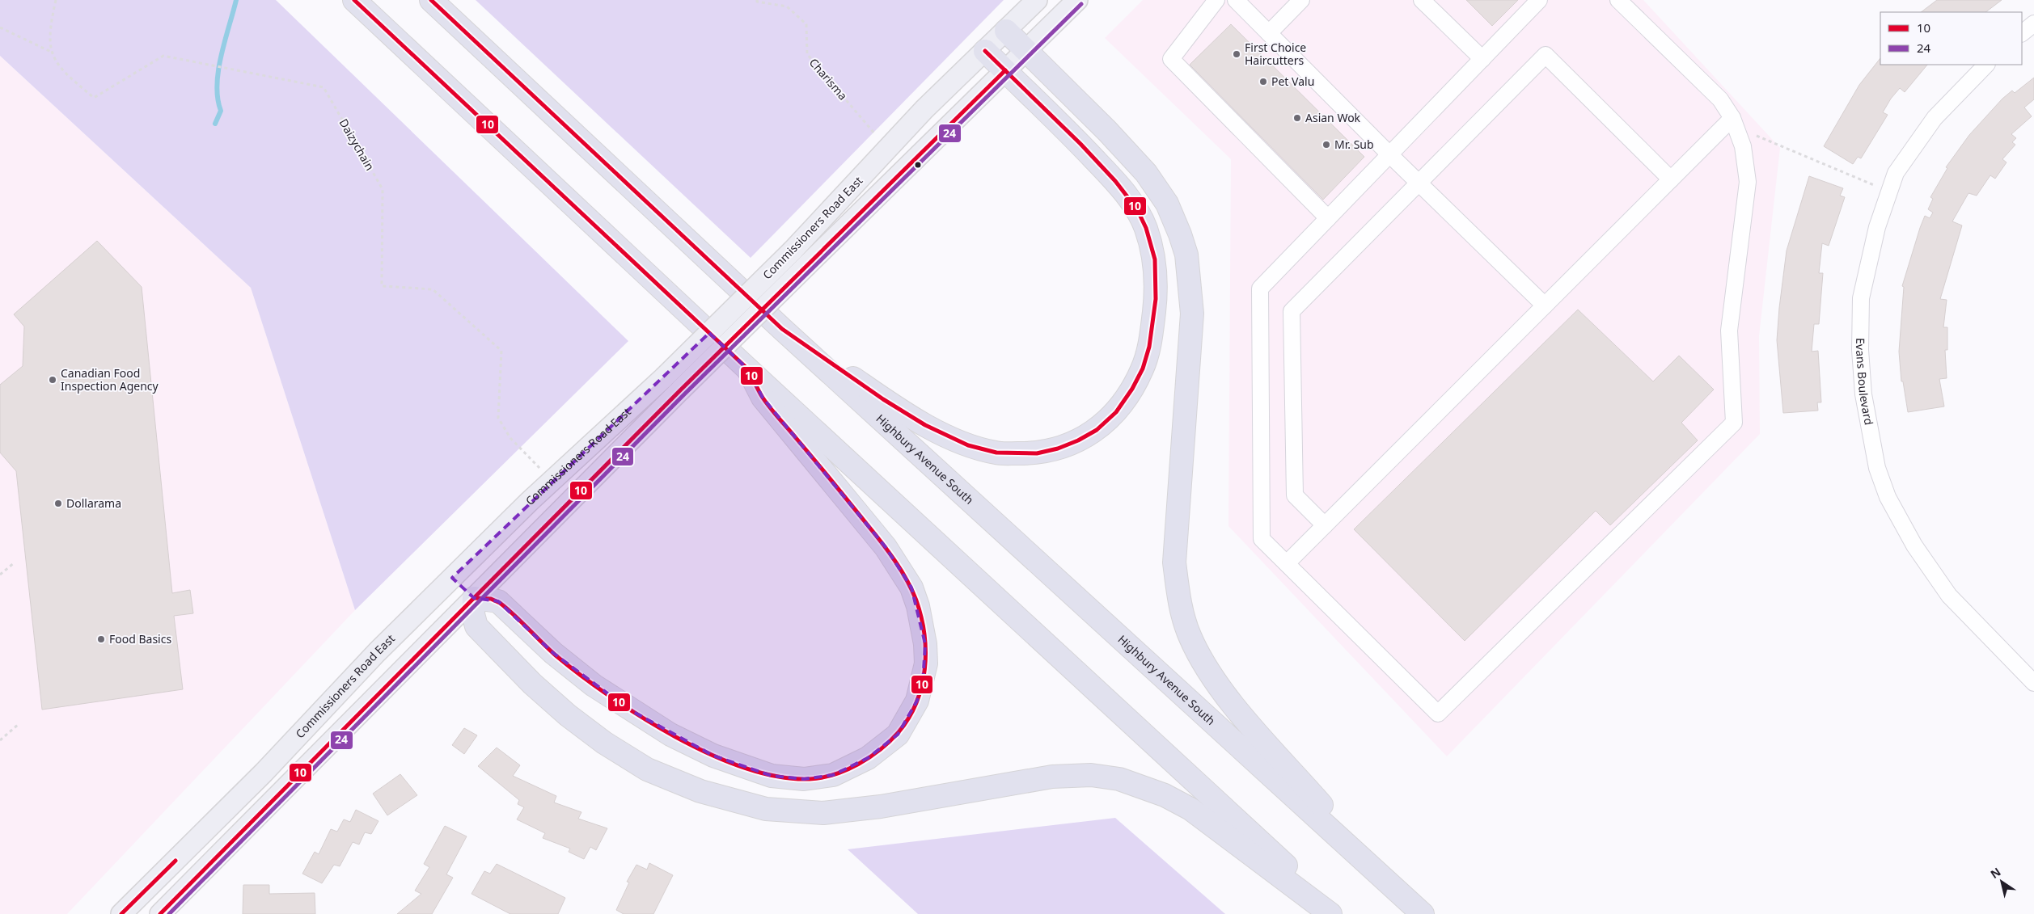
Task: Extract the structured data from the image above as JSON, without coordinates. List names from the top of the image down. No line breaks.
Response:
{"streets":{"highway":["Highbury Avenue South"],"main road":["Commissioners Road East"],"street":["Evans Boulevard"],"path":["Charisma","Daizychain"]},"places":["First Choice Haircutters","Pet Valu","Asian Wok","Mr. Sub","Canadian Food Inspection Agency","Dollarama","Food Basics"],"lines":["transit line 10","transit line 24"],"legend":["10","24"],"north":"top left"}
